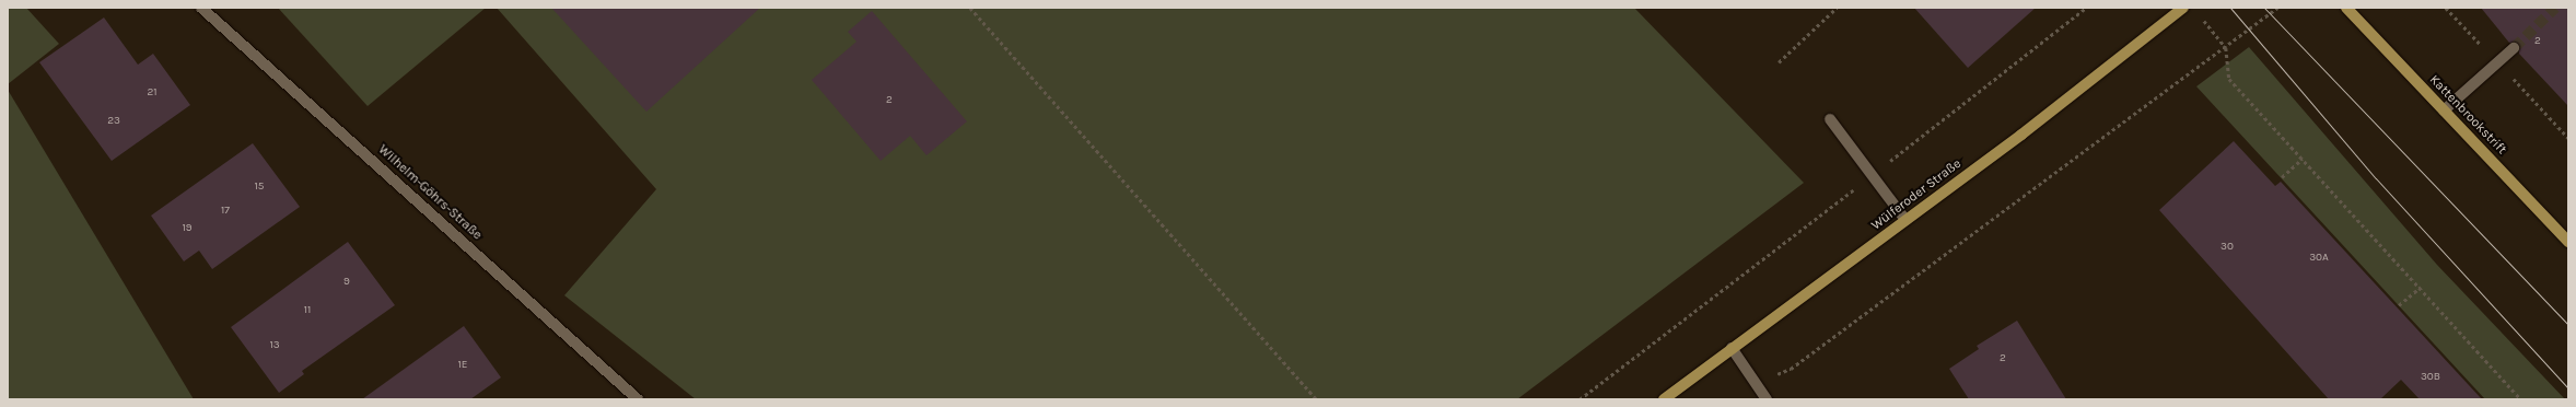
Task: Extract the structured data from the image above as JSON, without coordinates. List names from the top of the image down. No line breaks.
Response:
{"streets":{"main road":["Kattenbrookstrift","Wülferoder Straße"],"street":["Wilhelm-Göhrs-Straße"]},"house_numbers":["2","21","2","23","15","17","19","30","30A","9","11","13","2","1E","30B"]}
